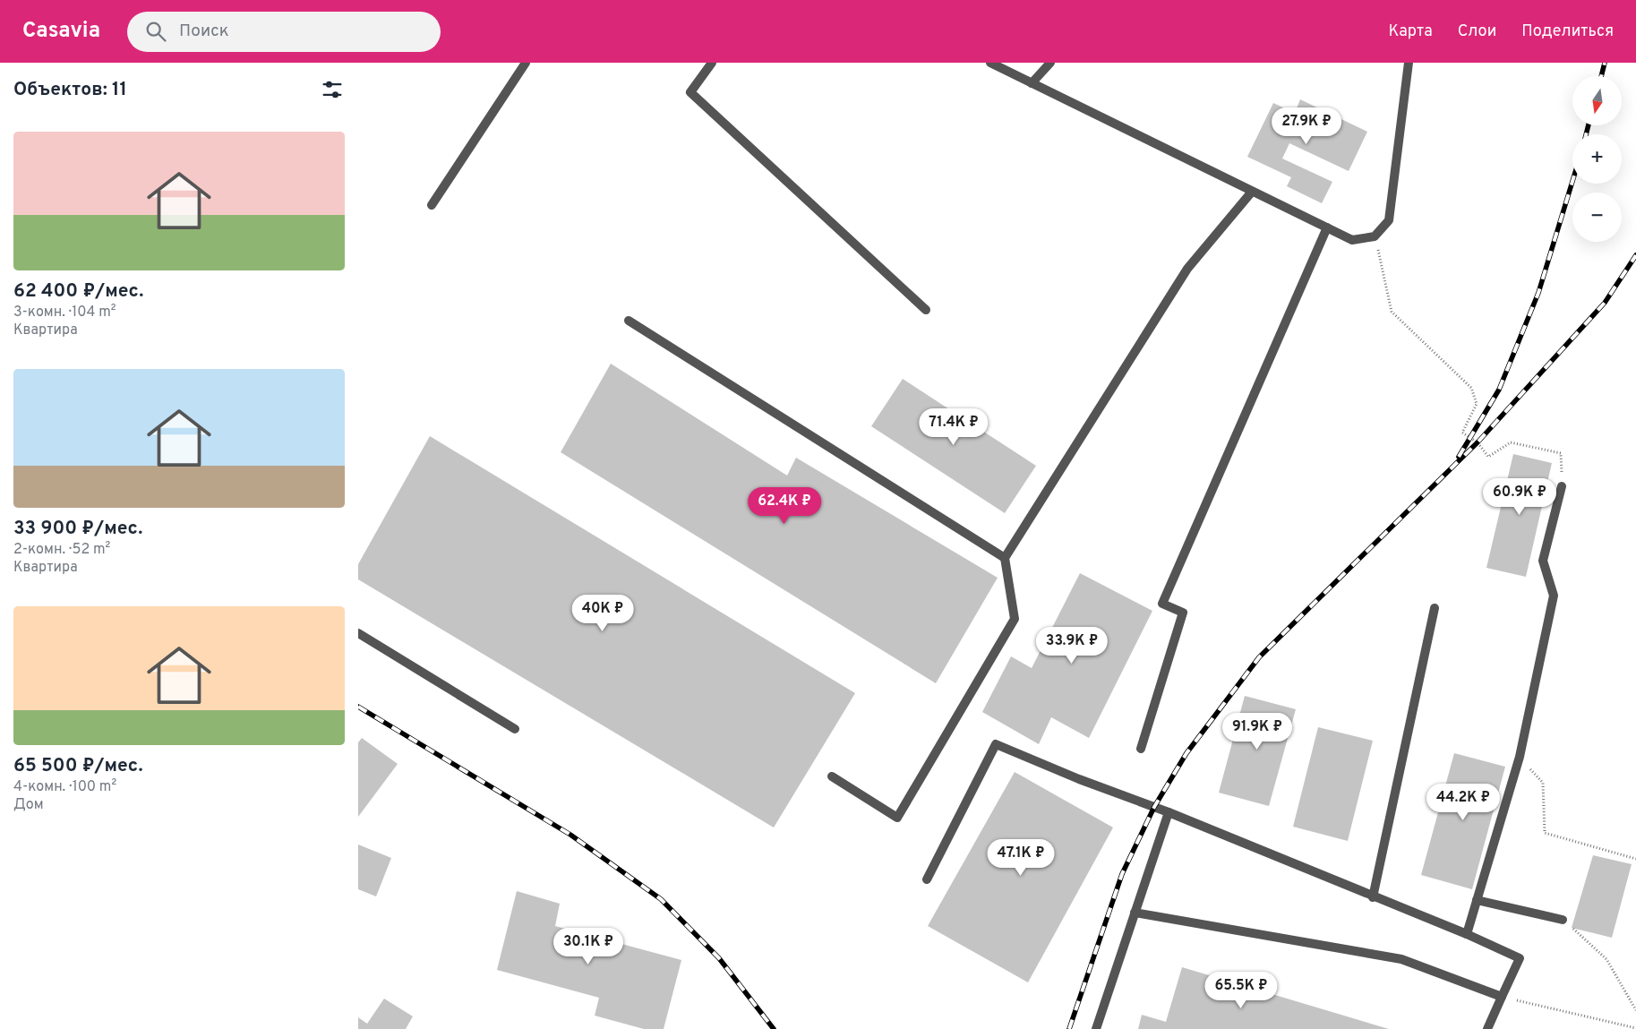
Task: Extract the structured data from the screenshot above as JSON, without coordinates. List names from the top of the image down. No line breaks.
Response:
{"north":"bottom","page":{"header":"Casavia","search":"Поиск","nav":["Карта","Слои","Поделиться"],"heading":"Объектов: 11","map_buttons":["+","−"],"price":["27.9K ₽","71.4K ₽","60.9K ₽","62.4K ₽","40K ₽","33.9K ₽","91.9K ₽","44.2K ₽","47.1K ₽","30.1K ₽","65.5K ₽"],"list":[{"name":"62 400 ₽/мес.","note":"3-комн. · 104 m² · Квартира"},{"name":"33 900 ₽/мес.","note":"2-комн. · 52 m² · Квартира"},{"name":"65 500 ₽/мес.","note":"4-комн. · 100 m² · Дом"}]}}
